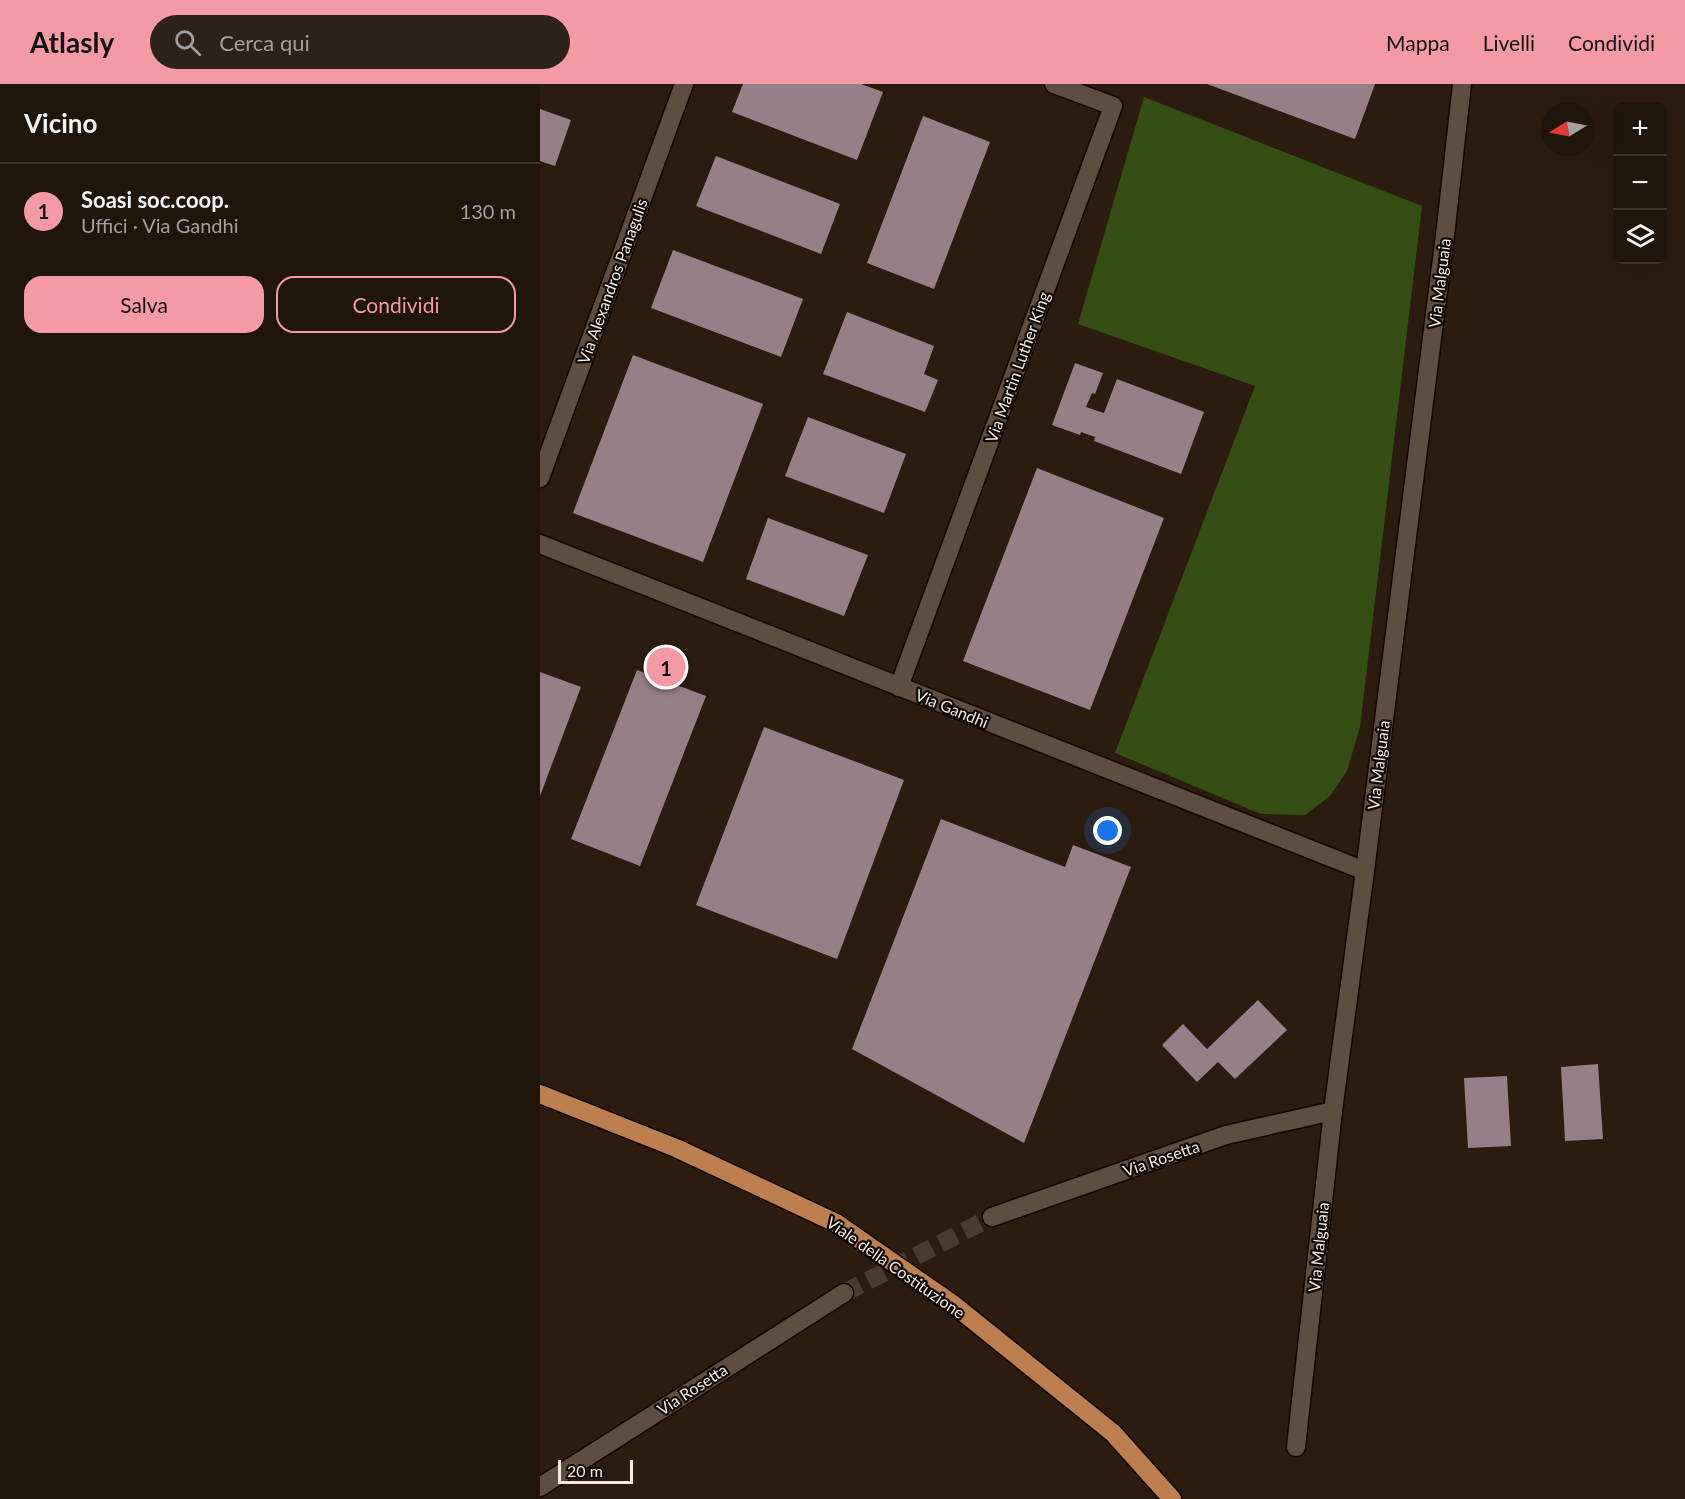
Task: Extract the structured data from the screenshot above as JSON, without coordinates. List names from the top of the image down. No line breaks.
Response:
{"streets":{"main road":["Viale della Costituzione"],"street":["Via Alexandros Panagulis","Via Malguaia","Via Martin Luther King","Via Gandhi","Via Rosetta"]},"crossings":[["Via Malguaia","Via Gandhi"],["Via Malguaia","Via Rosetta"],["Via Martin Luther King","Via Gandhi"]],"scale_bar":"20 m","north":"left","page":{"header":"Atlasly","search":"Cerca qui","nav":["Mappa","Livelli","Condividi"],"heading":"Vicino","map_buttons":["+","−"],"list":[{"mark":"1","name":"Soasi soc.coop.","note":"Uffici · Via Gandhi","value":"130 m"}],"buttons":["Salva","Condividi"],"pins":"1","scale":"20 m"}}
